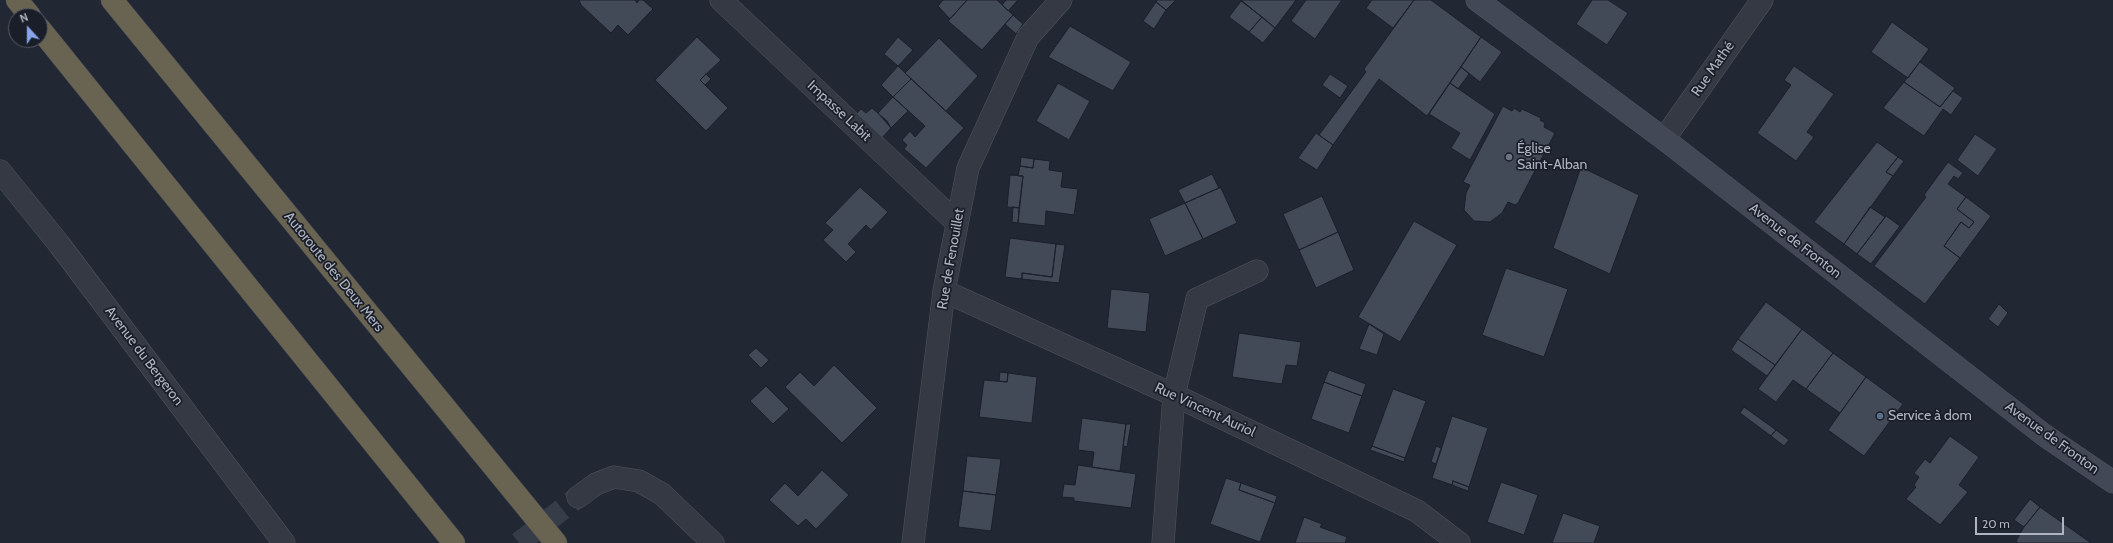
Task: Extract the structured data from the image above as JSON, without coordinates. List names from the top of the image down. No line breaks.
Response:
{"streets":{"highway":["Autoroute des Deux Mers"],"main road":["Avenue de Fronton"],"street":["Rue Mathé","Impasse Labit","Rue de Fenouillet","Avenue du Bergeron","Rue Vincent Auriol"]},"crossings":[["Rue Mathé","Avenue de Fronton"],["Impasse Labit","Rue de Fenouillet"],["Rue de Fenouillet","Rue Vincent Auriol"]],"places":["Église Saint-Alban","Service à dom"],"scale_bar":"20 m","north":"top"}
